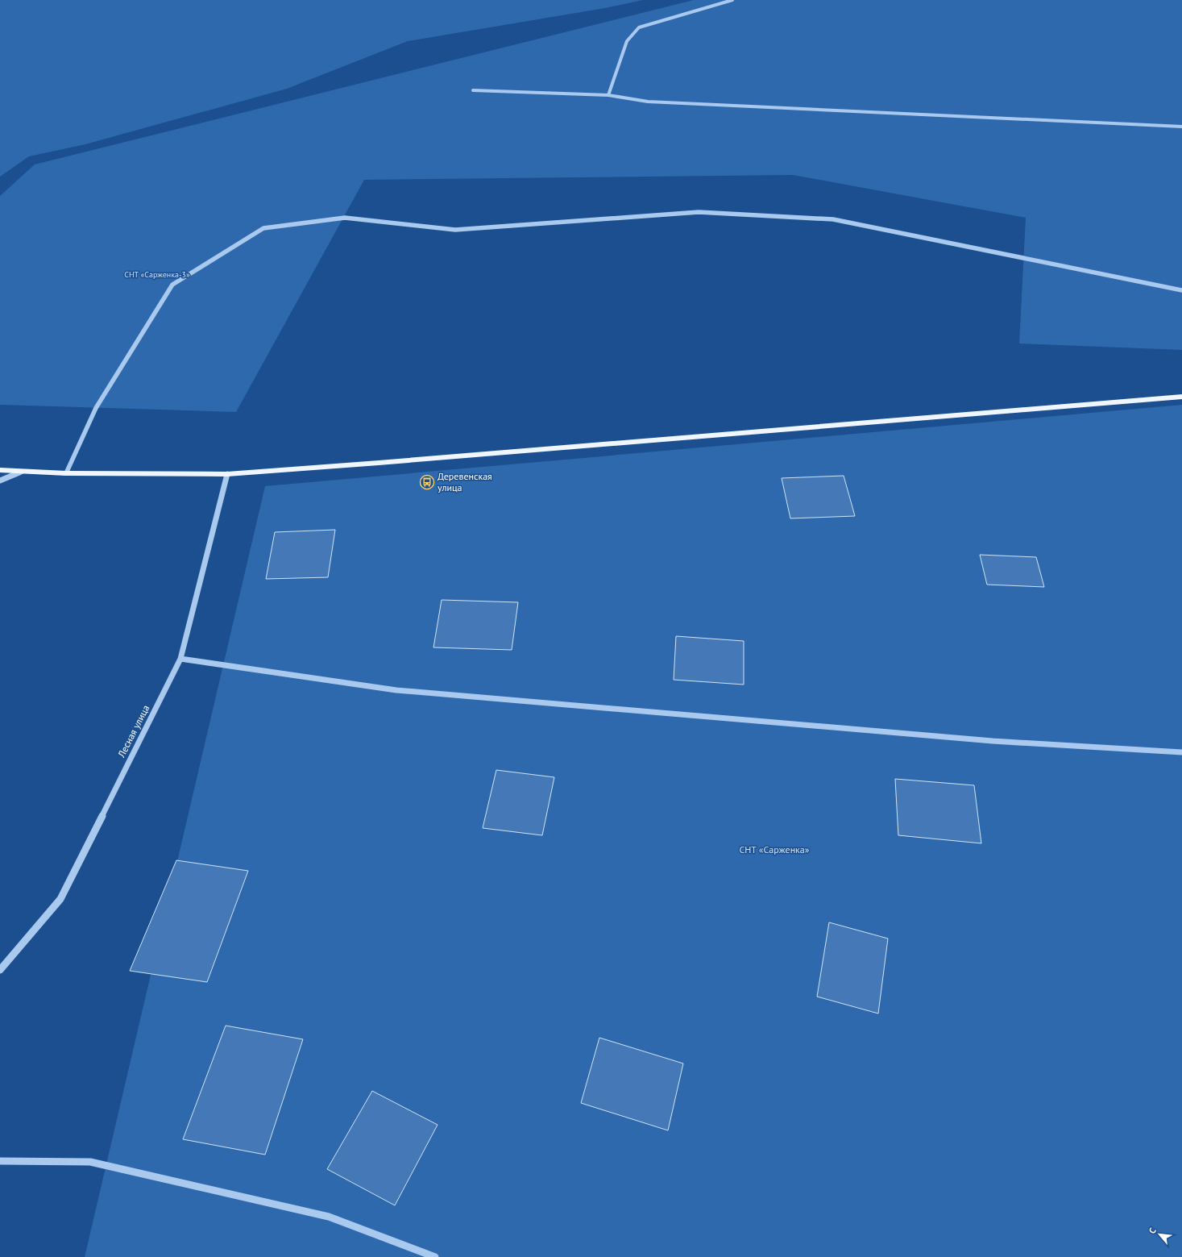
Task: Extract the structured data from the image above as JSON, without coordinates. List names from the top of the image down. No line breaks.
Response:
{"streets":{"street":["Лесная улица"]},"parks":["СНТ «Сарженка-3»","СНТ «Сарженка»"],"places":{"bus stop":["Деревенская улица"]},"north":"top left"}
